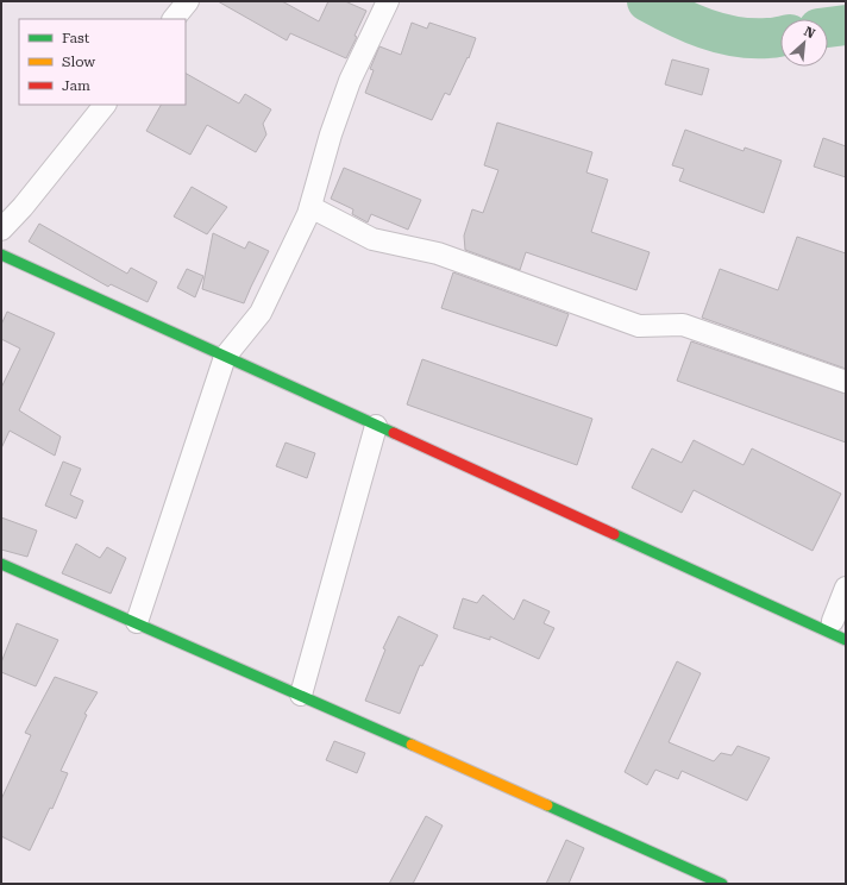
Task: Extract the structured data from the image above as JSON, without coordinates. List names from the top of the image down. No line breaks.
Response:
{"legend":["Fast","Slow","Jam"],"north":"top right"}
